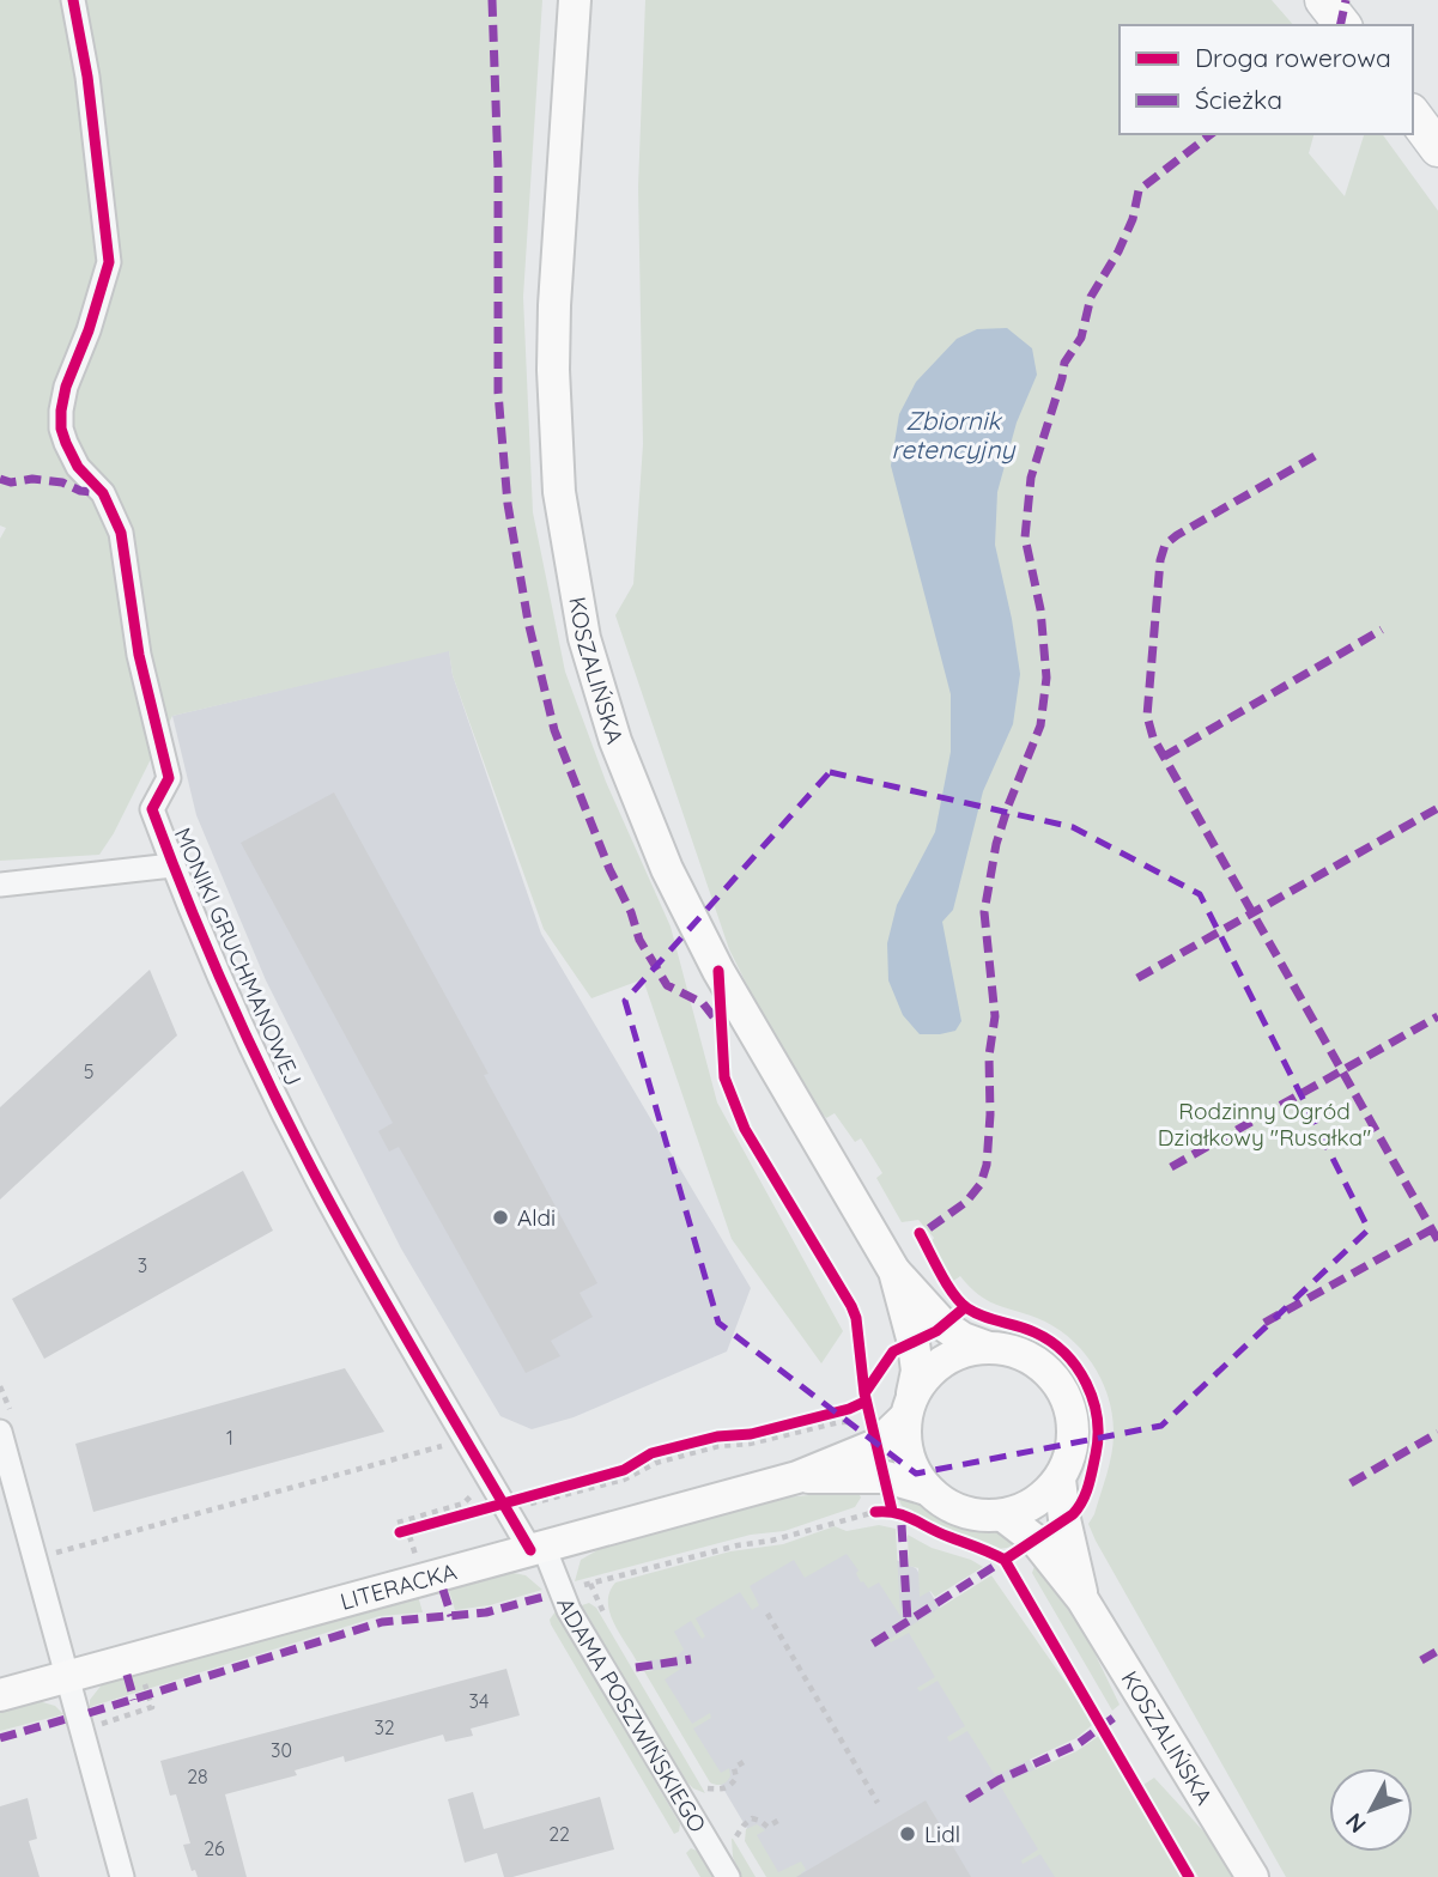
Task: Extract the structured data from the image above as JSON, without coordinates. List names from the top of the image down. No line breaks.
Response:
{"streets":{"street":["KOSZALIŃSKA","MONIKI GRUCHMANOWEJ","LITERACKA","ADAMA POSZWIŃSKIEGO"]},"crossings":[["KOSZALIŃSKA","LITERACKA"],["MONIKI GRUCHMANOWEJ","LITERACKA"],["MONIKI GRUCHMANOWEJ","ADAMA POSZWIŃSKIEGO"],["LITERACKA","ADAMA POSZWIŃSKIEGO"]],"water":["Zbiornik retencyjny"],"parks":["Rodzinny Ogród Działkowy \"Rusałka\""],"places":["Aldi","Lidl"],"house_numbers":["5","3","1","34","32","30","28","22","26"],"legend":["Droga rowerowa","Ścieżka"],"north":"bottom left"}
